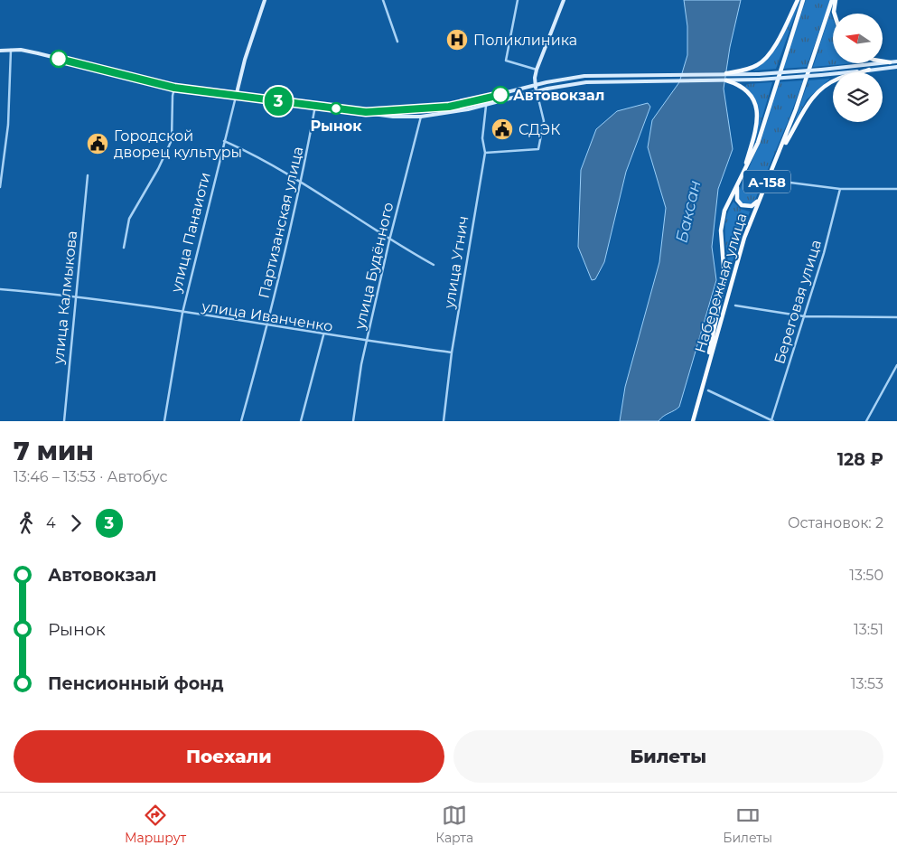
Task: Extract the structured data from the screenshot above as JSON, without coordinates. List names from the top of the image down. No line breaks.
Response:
{"streets":{"main road":["А-158","улица Панаиоти","Набережная улица"],"street":["Партизанская улица","улица Угнич","улица Будённого","улица Калмыкова","Береговая улица","улица Иванченко"]},"crossings":[["А-158","Набережная улица"],["Партизанская улица","улица Иванченко"],["улица Панаиоти","улица Иванченко"],["улица Угнич","улица Иванченко"],["улица Будённого","улица Иванченко"],["улица Калмыкова","улица Иванченко"]],"water":["Баксан"],"places":{"hospital":["Поликлиника"],"other":["Автовокзал","Рынок"],"public building":["СДЭК","Городской дворец культуры"]},"lines":["bus line 3"],"north":"left","page":{"on_map":"3","heading":["7 мин","13:46 – 13:53 · Автобус","128 ₽"],"legs":["4","3","Остановок: 2"],"list":[{"name":"Автовокзал","value":"13:50"},{"name":"Рынок","value":"13:51"},{"name":"Пенсионный фонд","value":"13:53"}],"buttons":["Поехали","Билеты"],"tabs":["Маршрут","Карта","Билеты"]}}
